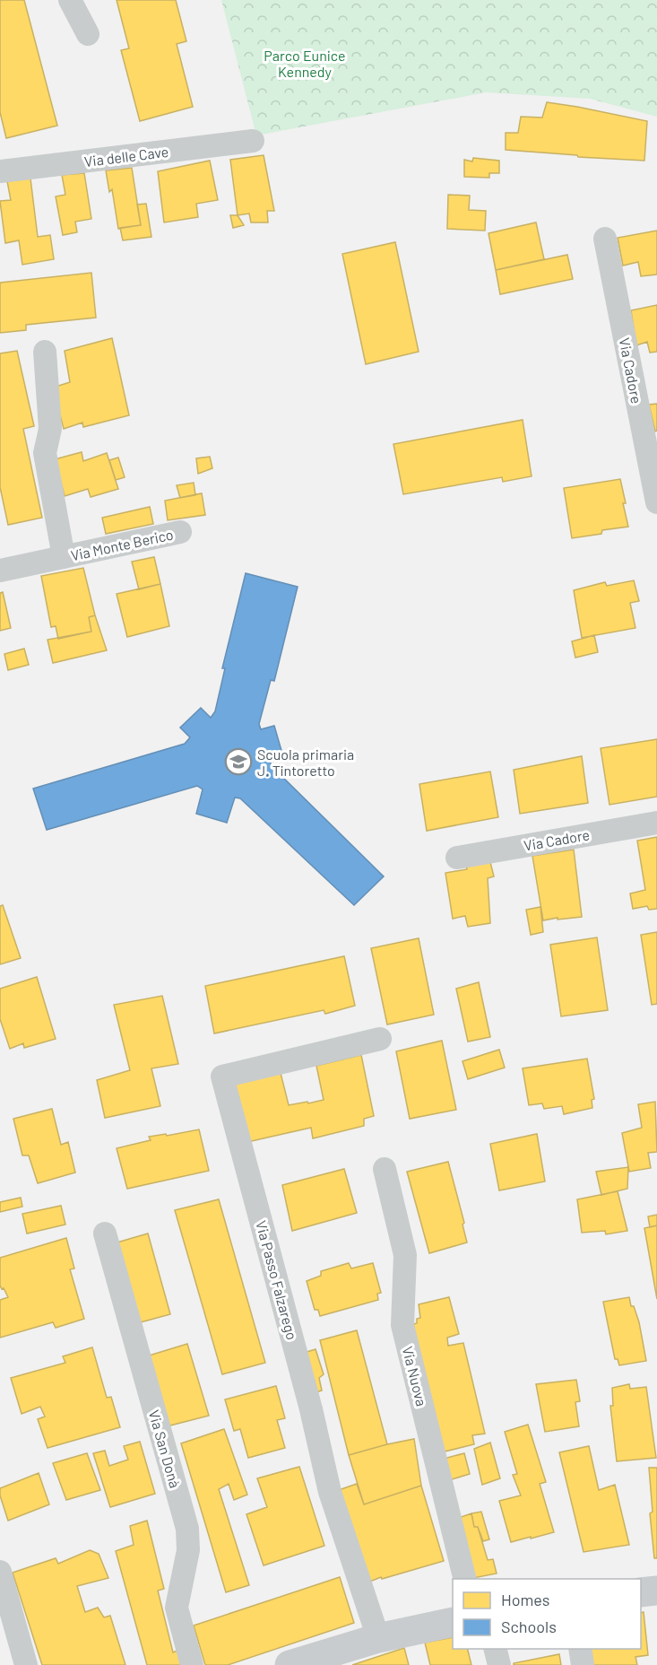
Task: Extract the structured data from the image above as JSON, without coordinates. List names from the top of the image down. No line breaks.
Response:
{"streets":{"street":["Via delle Cave","Via Cadore","Via Monte Berico","Via Passo Falzarego","Via Nuova","Via San Donà"]},"parks":["Parco Eunice Kennedy"],"places":{"school or university":["Scuola primaria J. Tintoretto"]},"legend":["Homes","Schools"]}
